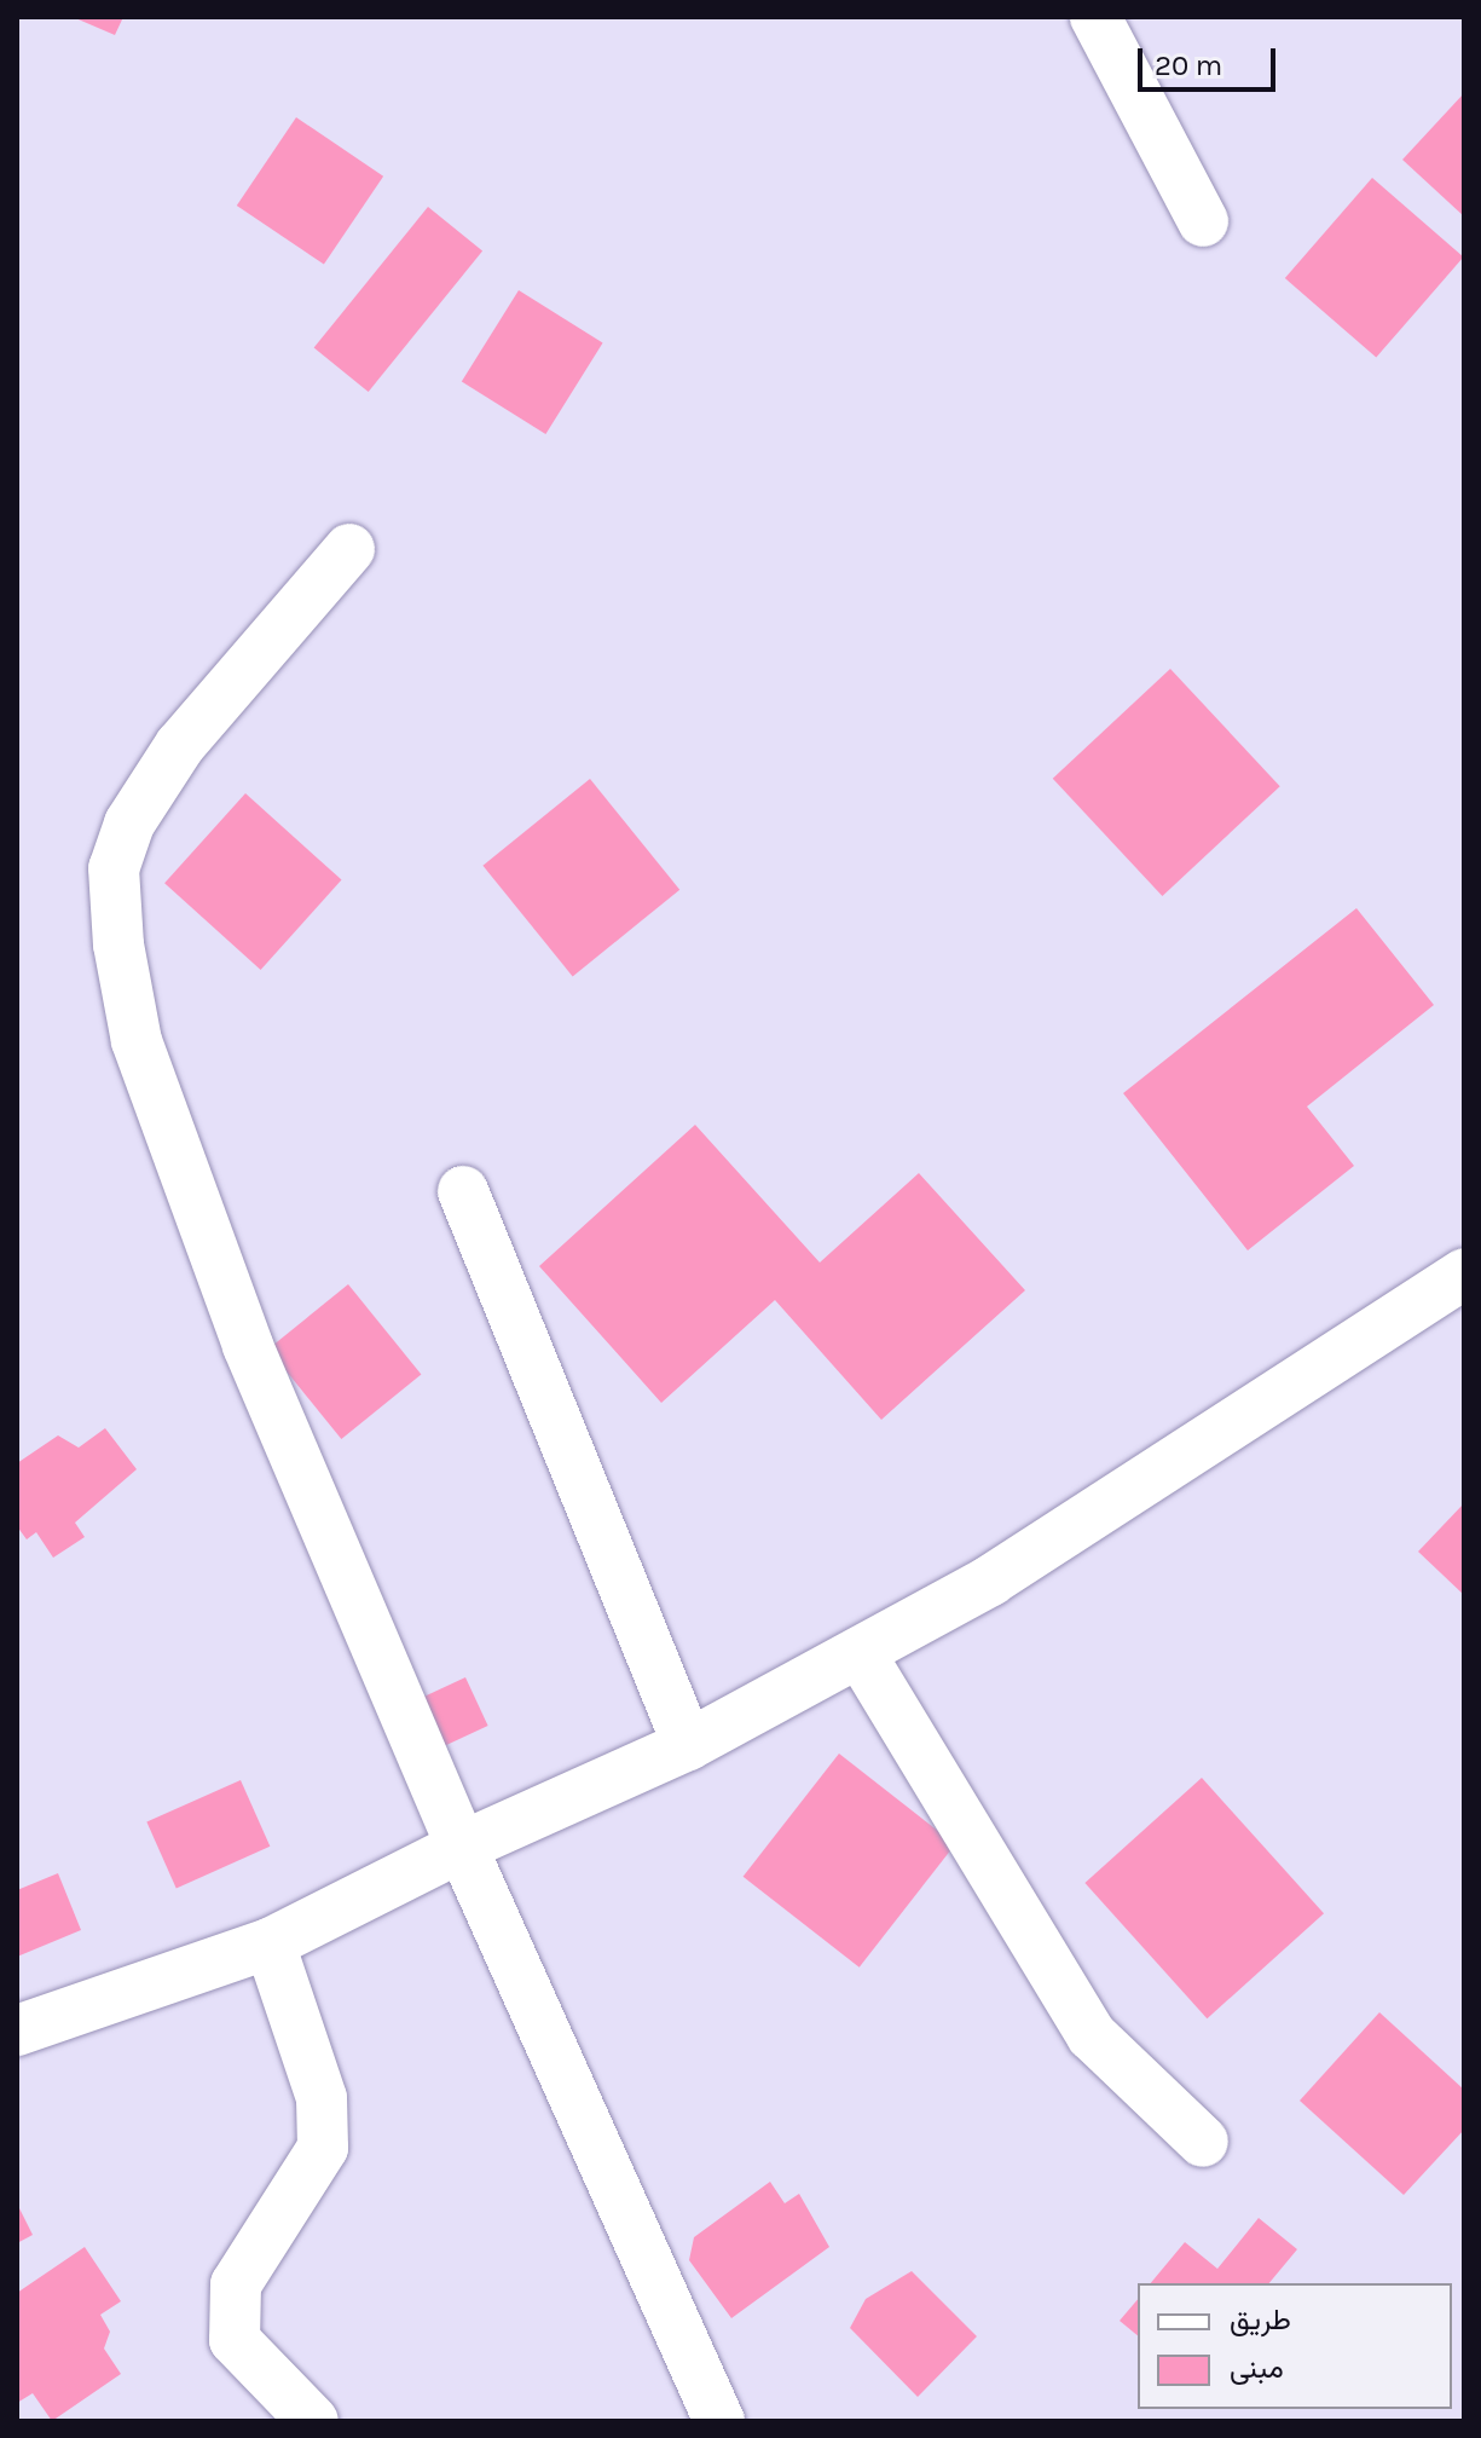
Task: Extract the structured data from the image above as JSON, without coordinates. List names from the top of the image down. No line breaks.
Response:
{"legend":["طريق","مبنى"],"scale_bar":"20 m"}
